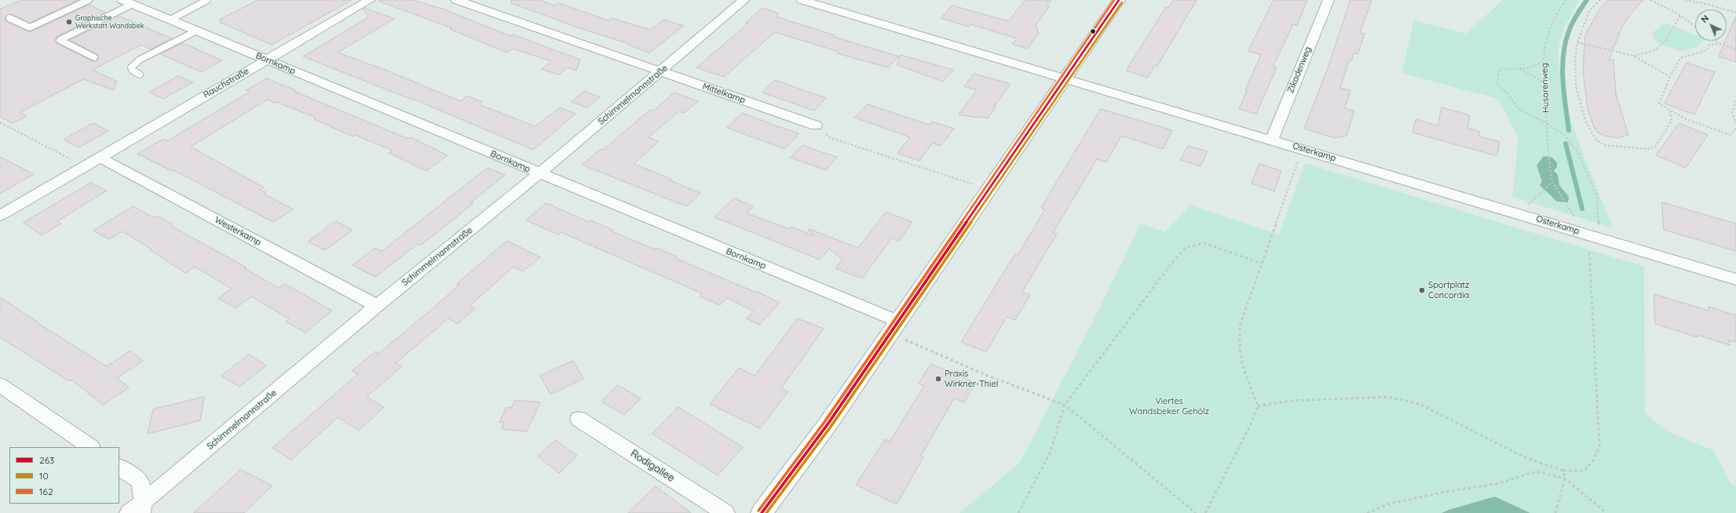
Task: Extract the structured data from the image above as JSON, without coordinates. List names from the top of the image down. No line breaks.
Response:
{"streets":{"street":["Bornkamp","Zikadenweg","Rauchstraße","Mittelkamp","Schimmelmannstraße","Osterkamp","Westerkamp","Rodigallee"],"path":["Husarenweg"]},"crossings":[["Bornkamp","Rauchstraße"],["Bornkamp","Schimmelmannstraße"],["Zikadenweg","Osterkamp"],["Rauchstraße","Westerkamp"],["Husarenweg","Osterkamp"],["Mittelkamp","Schimmelmannstraße"],["Schimmelmannstraße","Westerkamp"]],"parks":["Viertes Wandsbeker Gehölz"],"places":["Graphische Werkstatt Wandsbek","Sportplatz Concordia","Praxis Wirkner-Thiel"],"lines":["transit line 263","transit line 162","transit line 10"],"legend":["263","10","162"],"north":"top left"}
